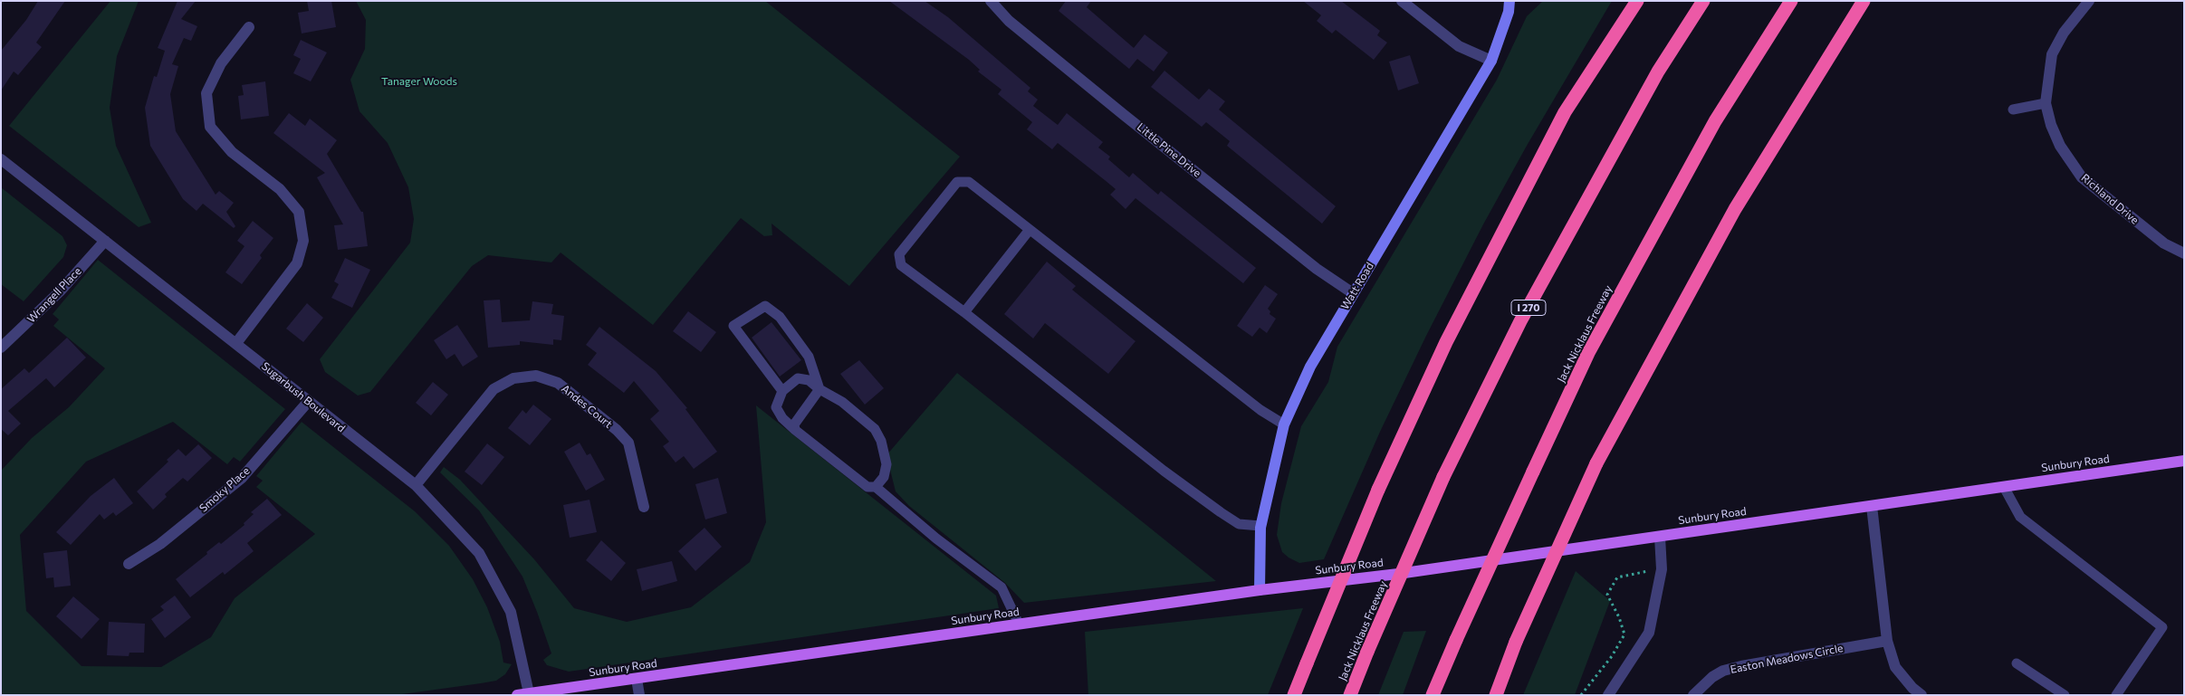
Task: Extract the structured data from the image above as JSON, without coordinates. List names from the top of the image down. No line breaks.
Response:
{"streets":{"highway":["I 270","Jack Nicklaus Freeway"],"main road":["Sunbury Road"],"street":["Little Pine Drive","Richland Drive","Watt Road","Wrangell Place","Sugarbush Boulevard","Andes Court","Smoky Place","Easton Meadows Circle"]},"crossings":[["Little Pine Drive","Watt Road"],["Watt Road","Sunbury Road"],["Wrangell Place","Sugarbush Boulevard"],["Sugarbush Boulevard","Andes Court"],["Sugarbush Boulevard","Sunbury Road"],["Sugarbush Boulevard","Smoky Place"]],"parks":["Tanager Woods"]}
